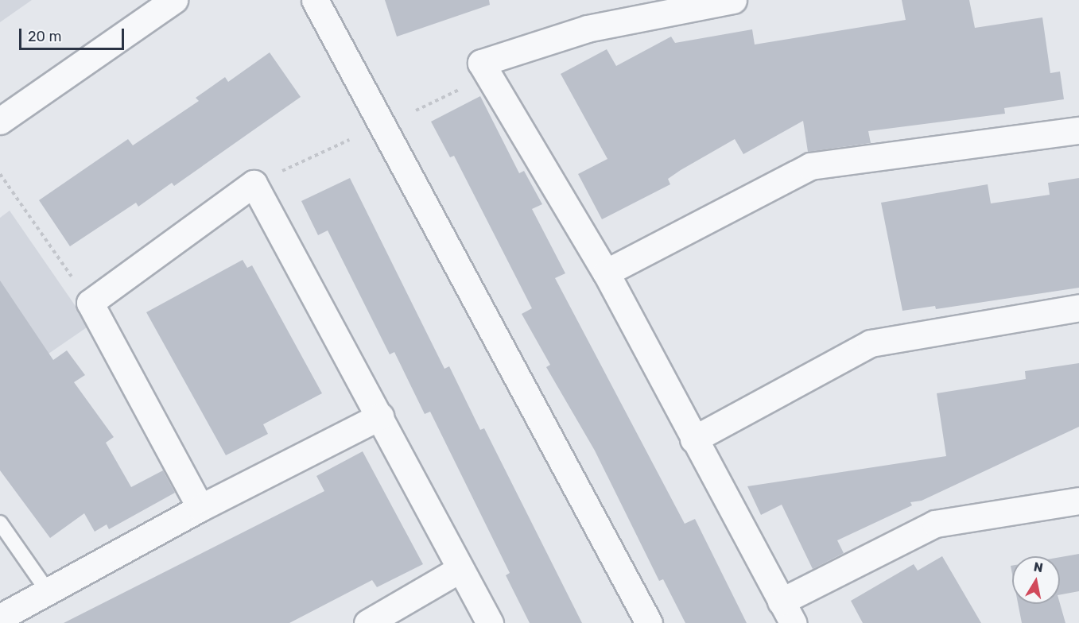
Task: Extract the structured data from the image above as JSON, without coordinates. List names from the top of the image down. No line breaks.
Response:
{"scale_bar":"20 m","north":"top"}
